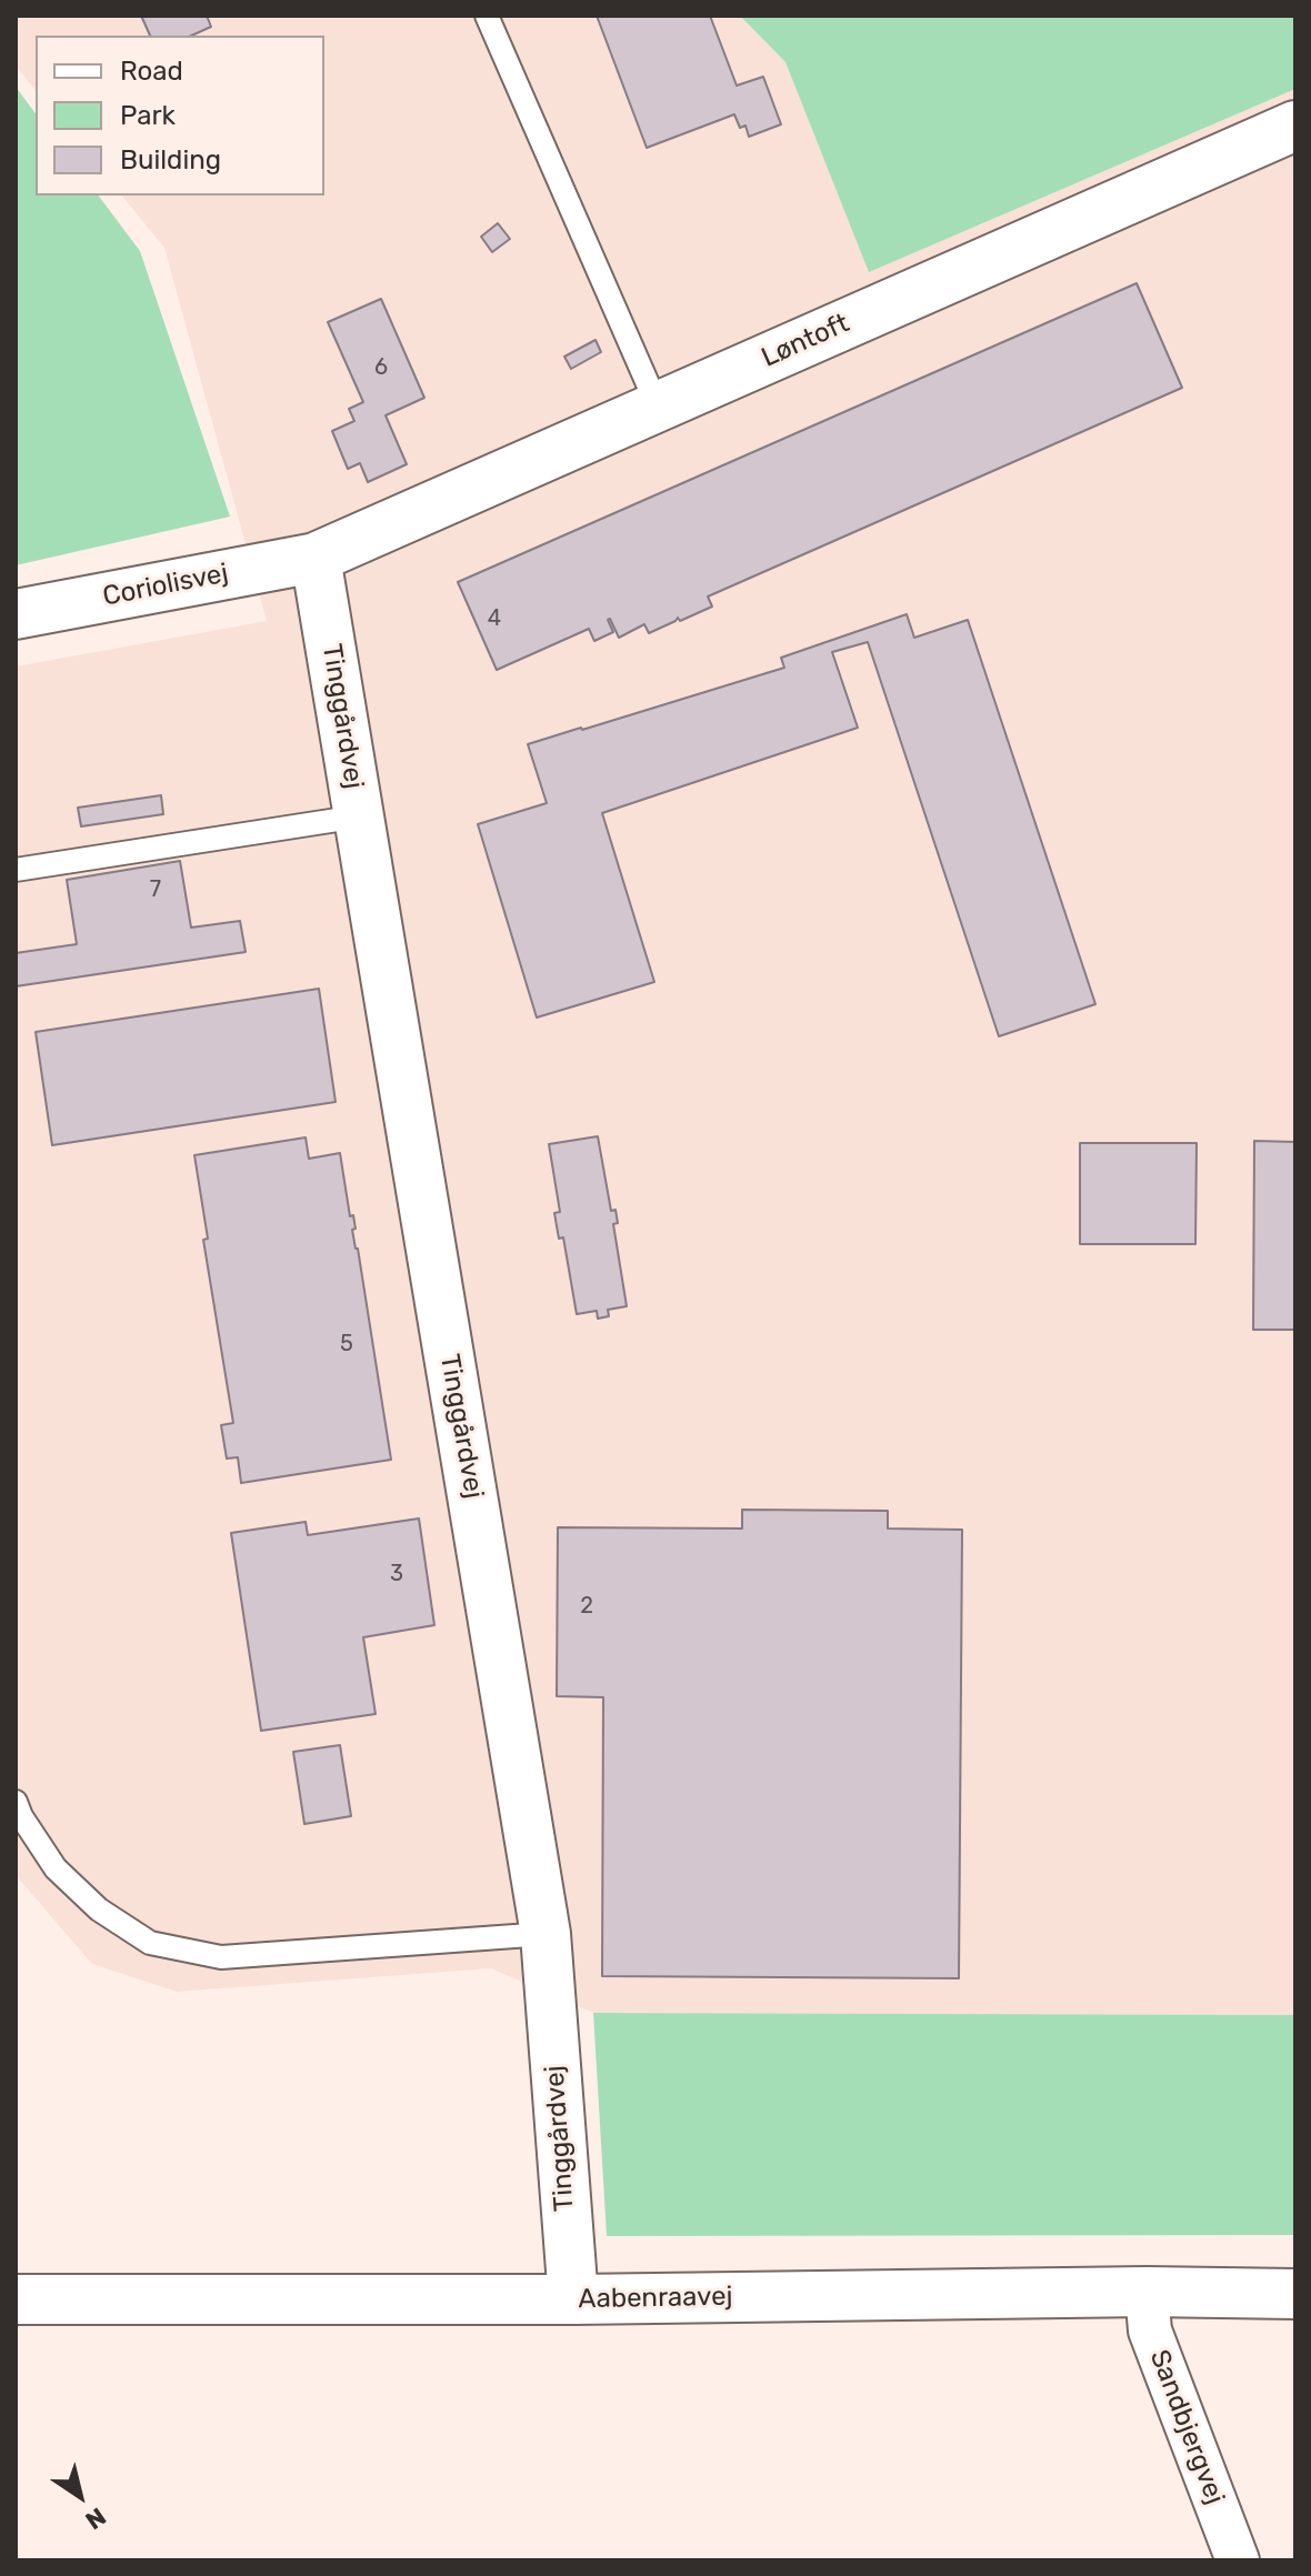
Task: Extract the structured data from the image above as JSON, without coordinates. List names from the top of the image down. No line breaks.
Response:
{"streets":{"street":["Løntoft","Coriolisvej","Tinggårdvej","Aabenraavej","Sandbjergvej"]},"crossings":[["Løntoft","Coriolisvej"],["Løntoft","Tinggårdvej"],["Coriolisvej","Tinggårdvej"],["Tinggårdvej","Aabenraavej"],["Aabenraavej","Sandbjergvej"]],"house_numbers":["6","4","7","5","3","2"],"legend":["Road","Park","Building"],"north":"bottom right"}
